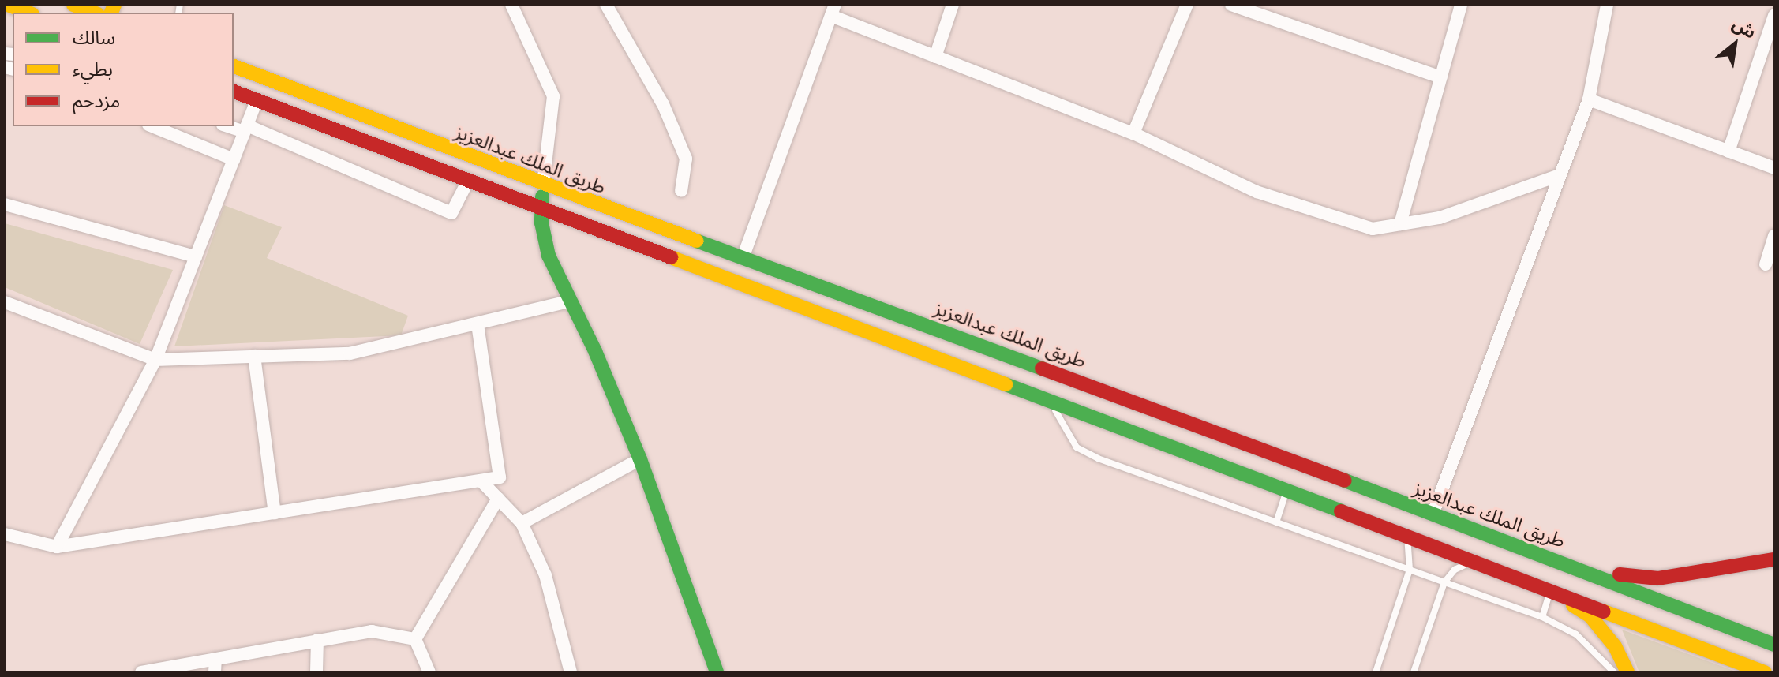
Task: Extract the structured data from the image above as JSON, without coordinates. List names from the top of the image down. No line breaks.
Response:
{"streets":{"main road":["طريق الملك عبدالعزيز"]},"legend":["سالك","بطيء","مزدحم"],"north":"top right"}
